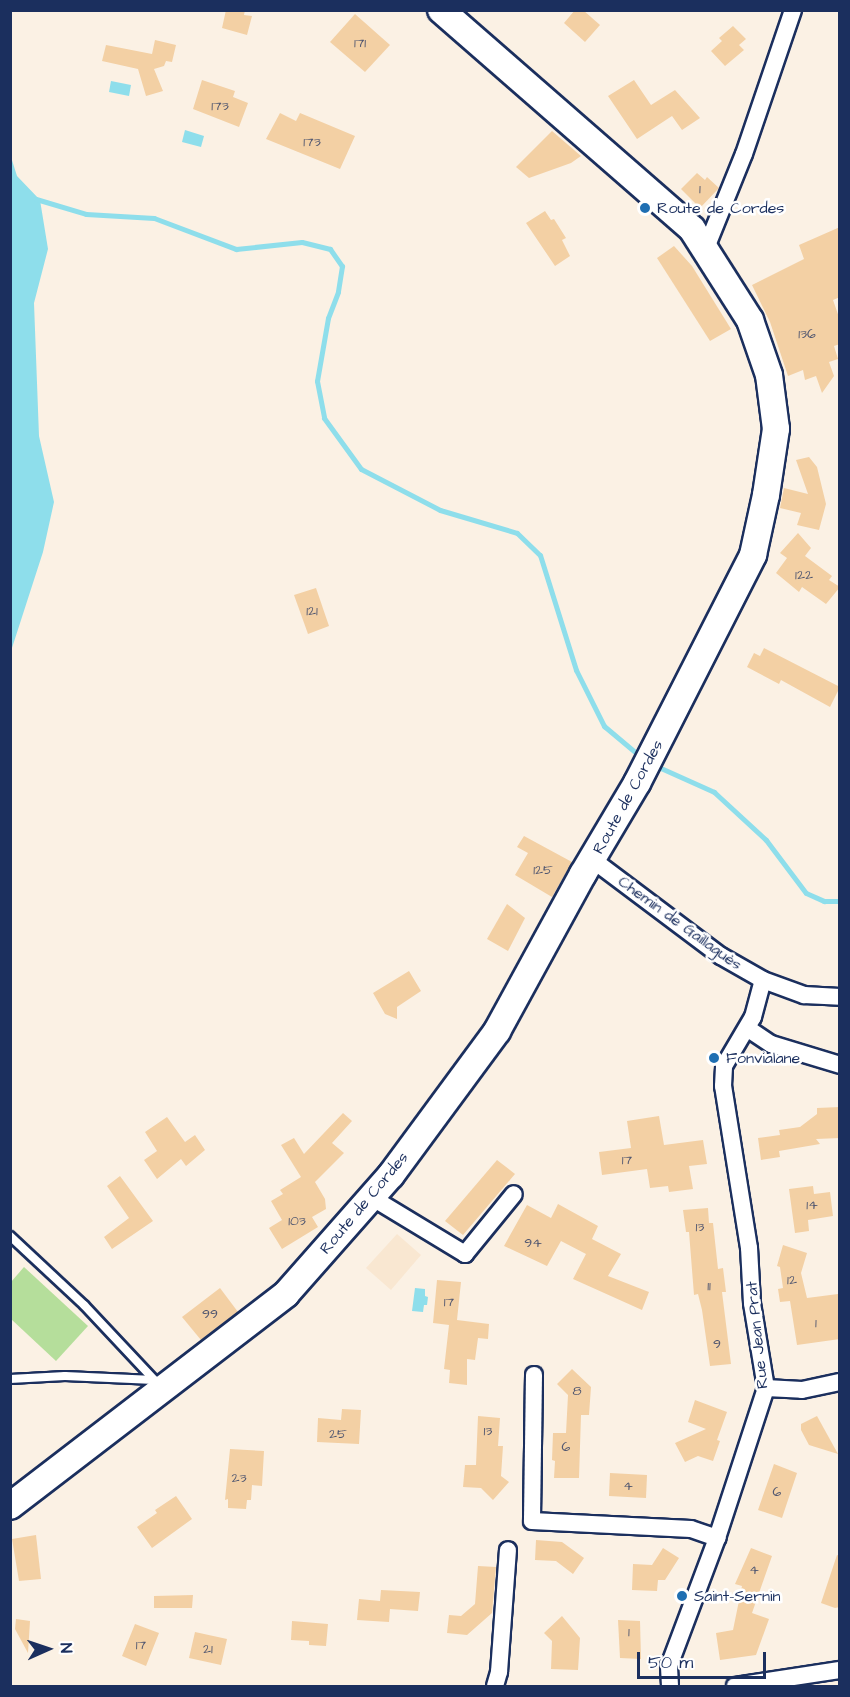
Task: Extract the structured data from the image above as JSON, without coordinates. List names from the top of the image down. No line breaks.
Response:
{"streets":{"main road":["Route de Cordes"],"street":["Chemin de Gaillaguès","Rue Jean Prat"]},"crossings":[["Route de Cordes","Chemin de Gaillaguès"],["Chemin de Gaillaguès","Rue Jean Prat"]],"places":["Route de Cordes","Fonvialane","Saint-Sernin"],"house_numbers":["171","173","173","1","136","122","121","125","17","14","103","13","94","12","11","17","99","1","9","8","13","25","6","23","4","6","4","1","17","21"],"scale_bar":"50 m","north":"right"}
